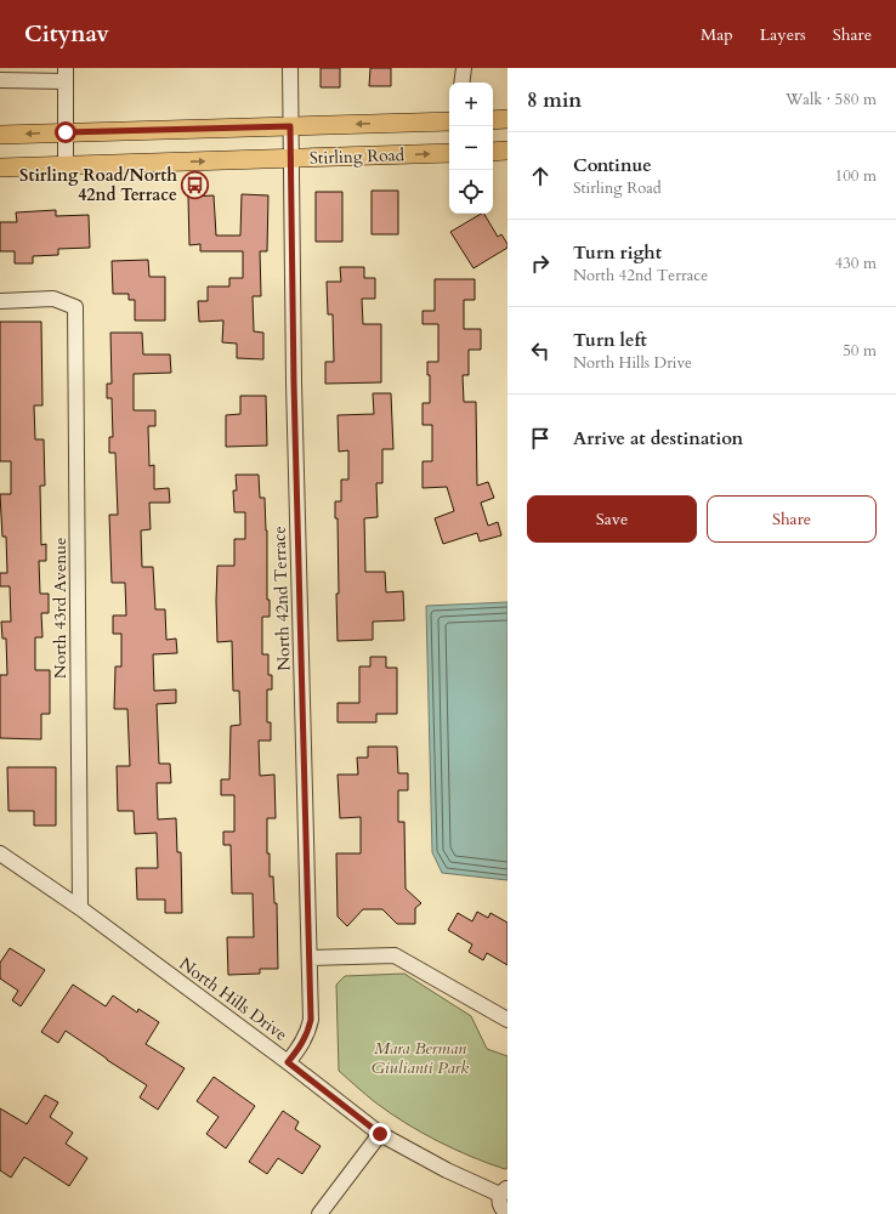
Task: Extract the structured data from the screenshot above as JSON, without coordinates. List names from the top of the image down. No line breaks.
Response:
{"streets":{"main road":["Stirling Road"],"street":["North 42nd Terrace","North 43rd Avenue","North Hills Drive"]},"crossings":[["Stirling Road","North 42nd Terrace"],["North 42nd Terrace","North Hills Drive"],["North 43rd Avenue","North Hills Drive"]],"parks":["Mara Berman Giulianti Park"],"places":{"bus stop":["Stirling Road/North 42nd Terrace"]},"page":{"header":"Citynav","nav":["Map","Layers","Share"],"heading":["8 min","Walk · 580 m"],"map_buttons":["+","−"],"list":[["Continue","Stirling Road","100 m"],["Turn right","North 42nd Terrace","430 m"],["Turn left","North Hills Drive","50 m"],"Arrive at destination"],"buttons":["Save","Share"]}}
